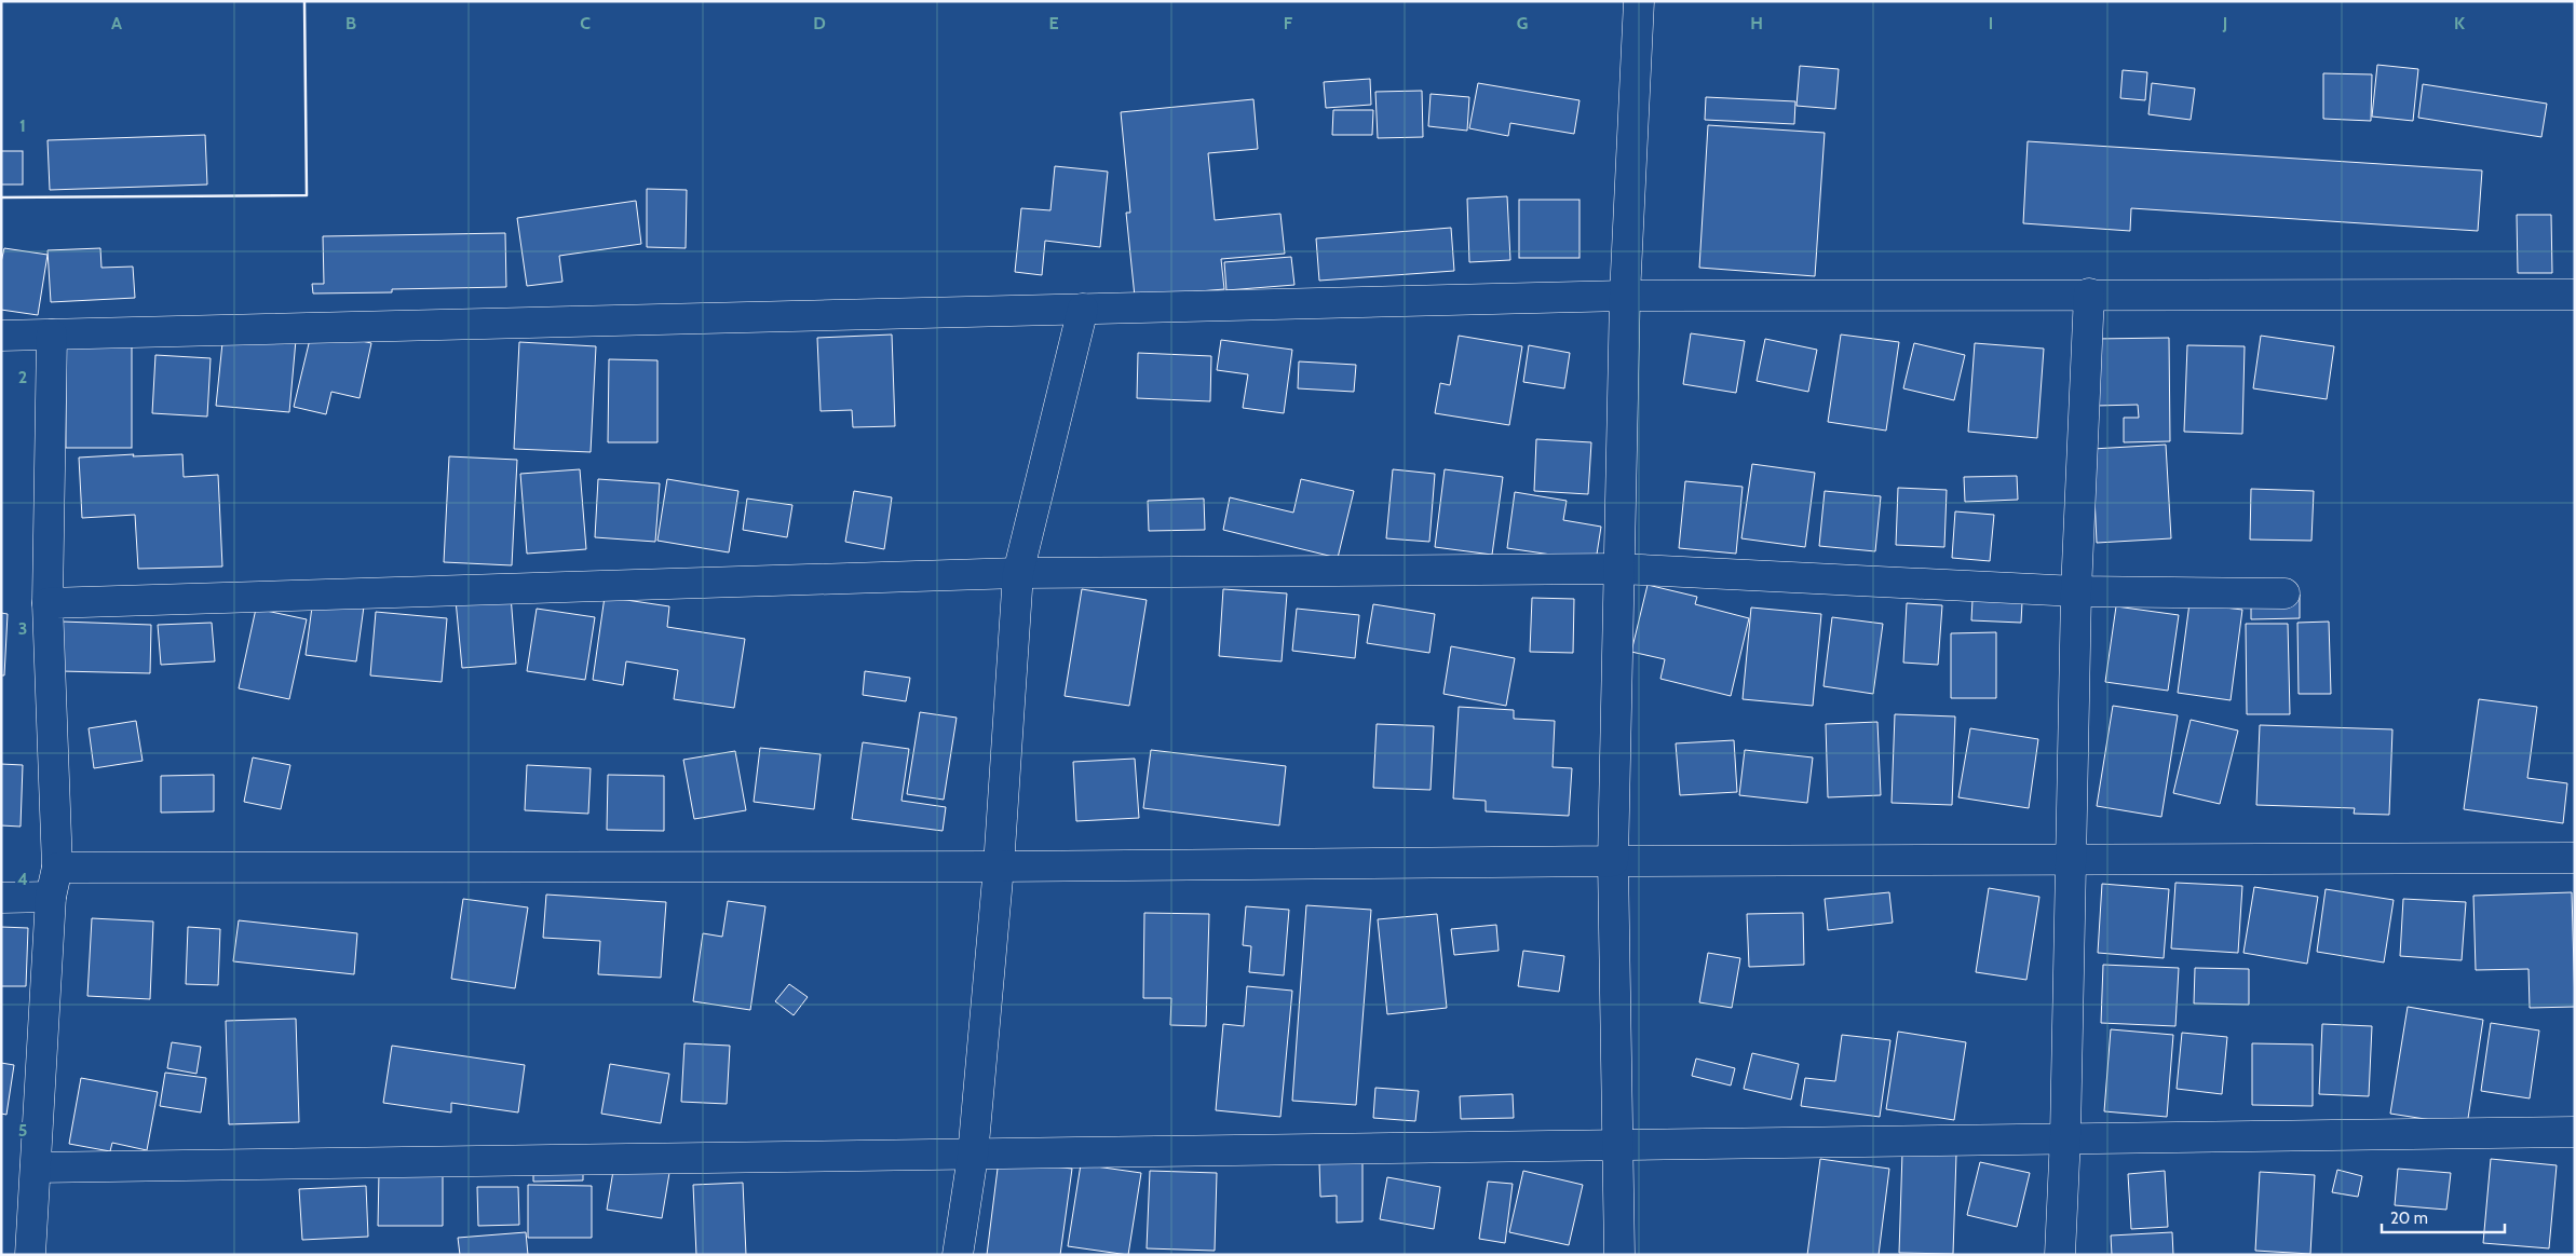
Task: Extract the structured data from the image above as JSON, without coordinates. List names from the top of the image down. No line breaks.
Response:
{"scale_bar":"20 m","grid":{"columns":["A","B","C","D","E","F","G","H","I","J","K"],"rows":["1","2","3","4","5"]}}
